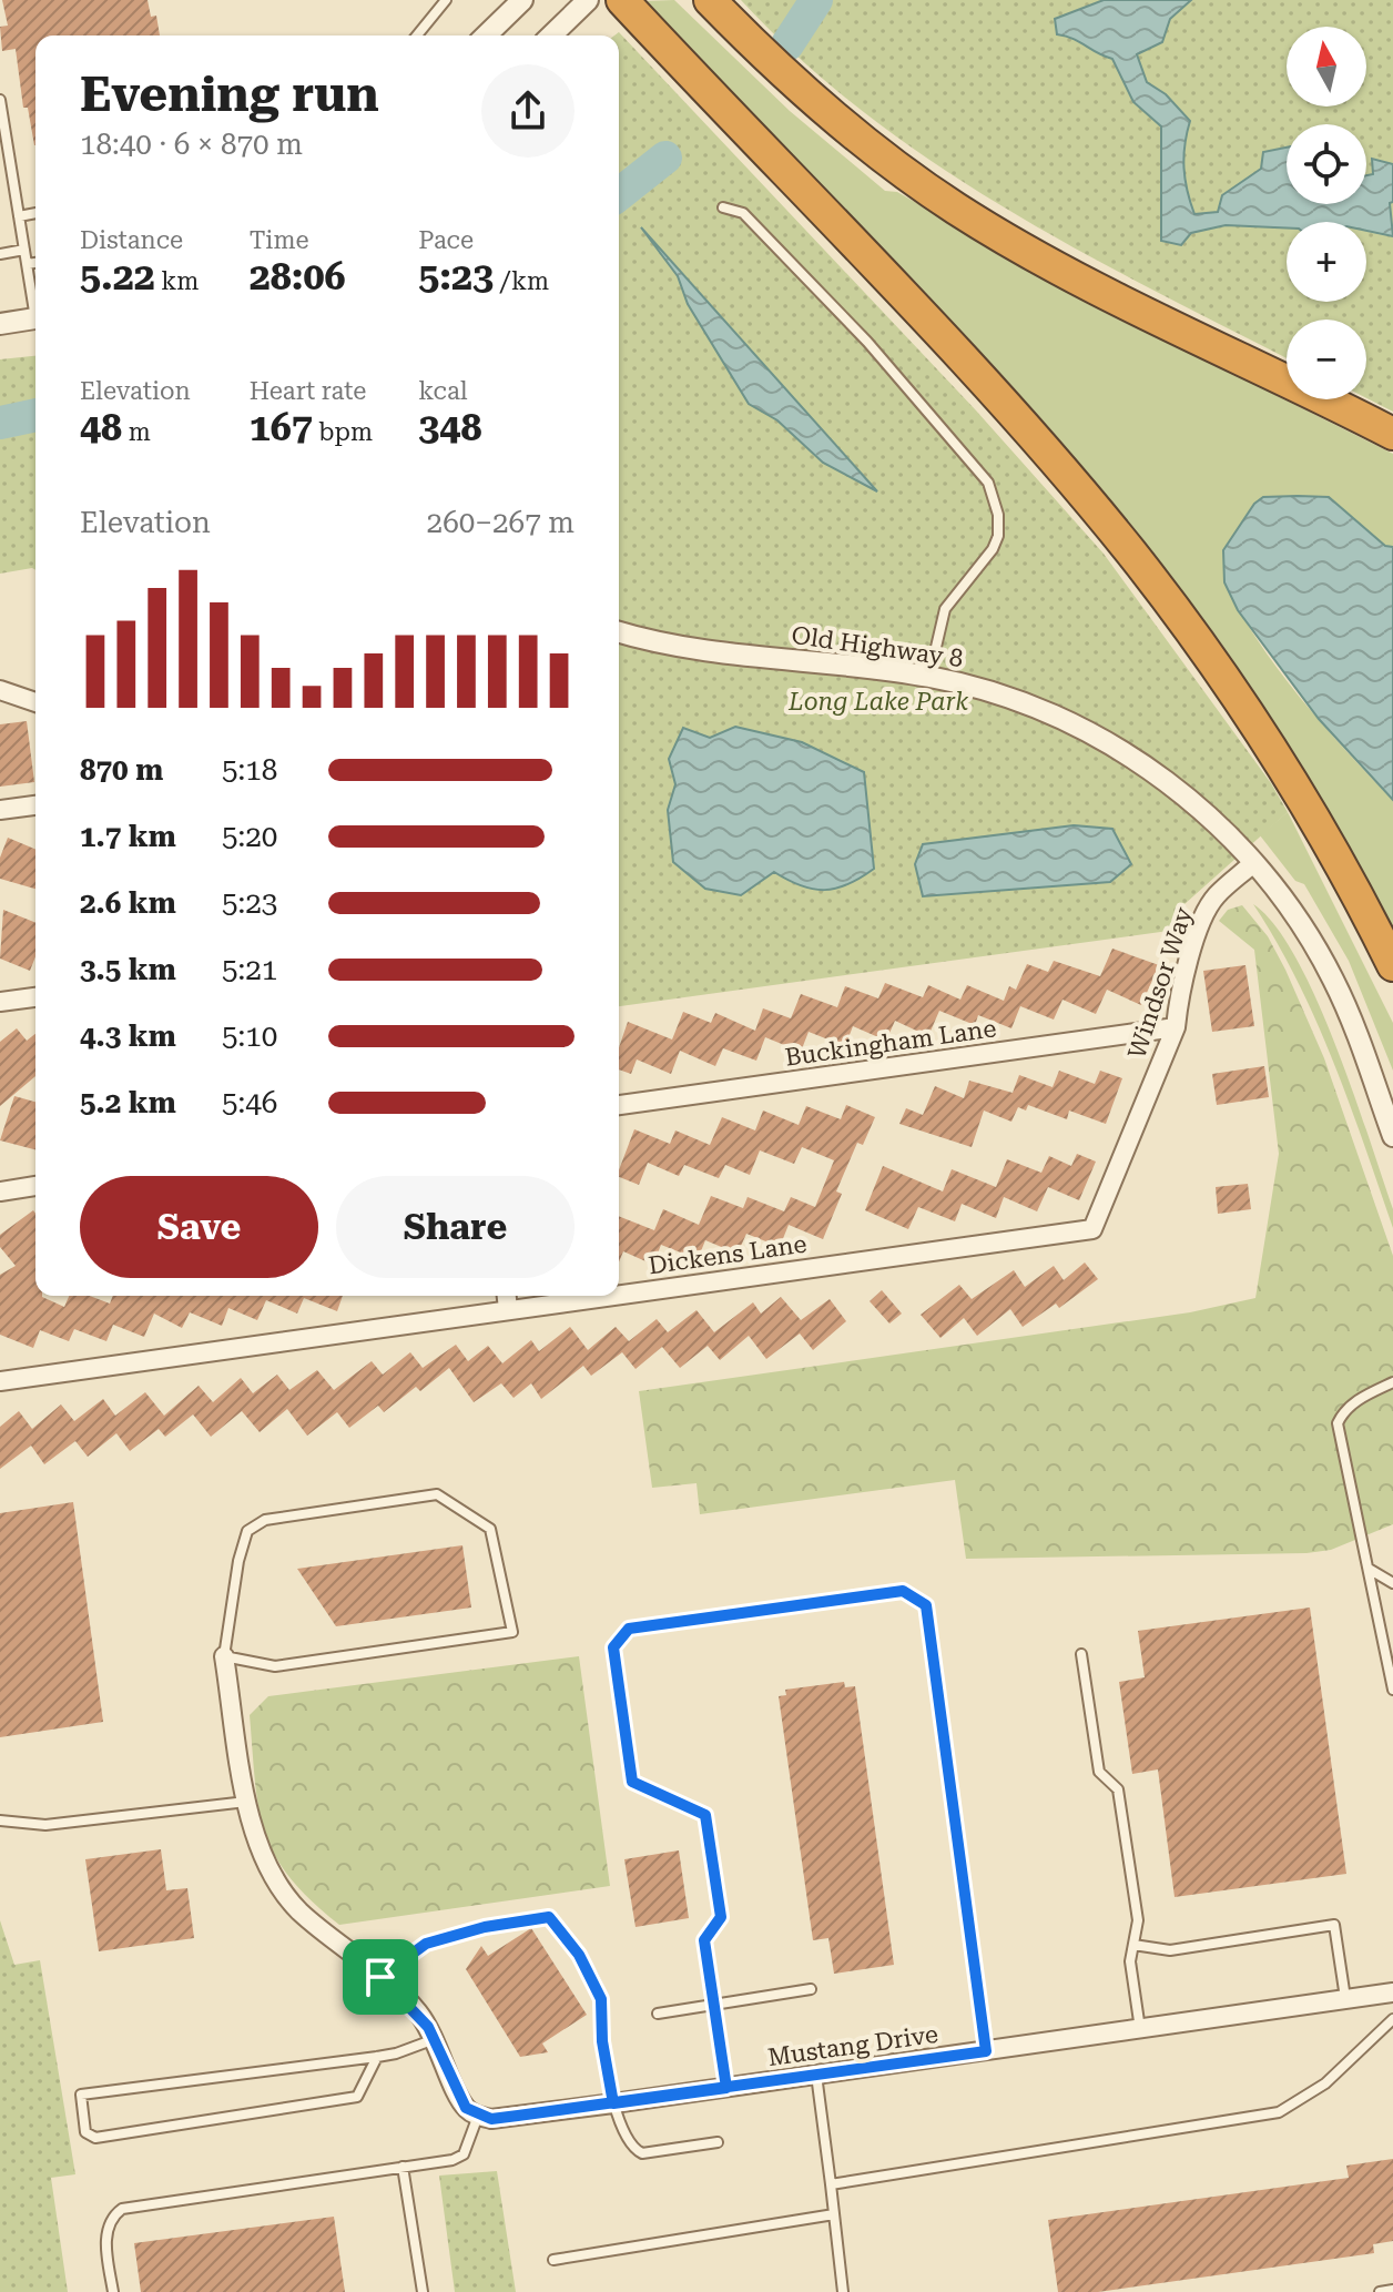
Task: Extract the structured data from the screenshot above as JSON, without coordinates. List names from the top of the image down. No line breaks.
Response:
{"streets":{"street":["Old Highway 8","Windsor Way","Buckingham Lane","Dickens Lane","Mustang Drive"]},"crossings":[["Old Highway 8","Windsor Way"],["Windsor Way","Buckingham Lane"],["Windsor Way","Dickens Lane"]],"parks":["Long Lake Park"],"north":"top","page":{"map_buttons":["+","−"],"heading":["Evening run","18:40 · 6 × 870 m"],"stats":[["Distance","5.22 km"],["Time","28:06"],["Pace","5:23 /km"],["Elevation","48 m"],["Heart rate","167 bpm"],["kcal","348"]],"chart":["Elevation","260–267 m"],"list":[{"name":"870 m","note":"5:18"},{"name":"1.7 km","note":"5:20"},{"name":"2.6 km","note":"5:23"},{"name":"3.5 km","note":"5:21"},{"name":"4.3 km","note":"5:10"},{"name":"5.2 km","note":"5:46"}],"buttons":["Save","Share"]}}
